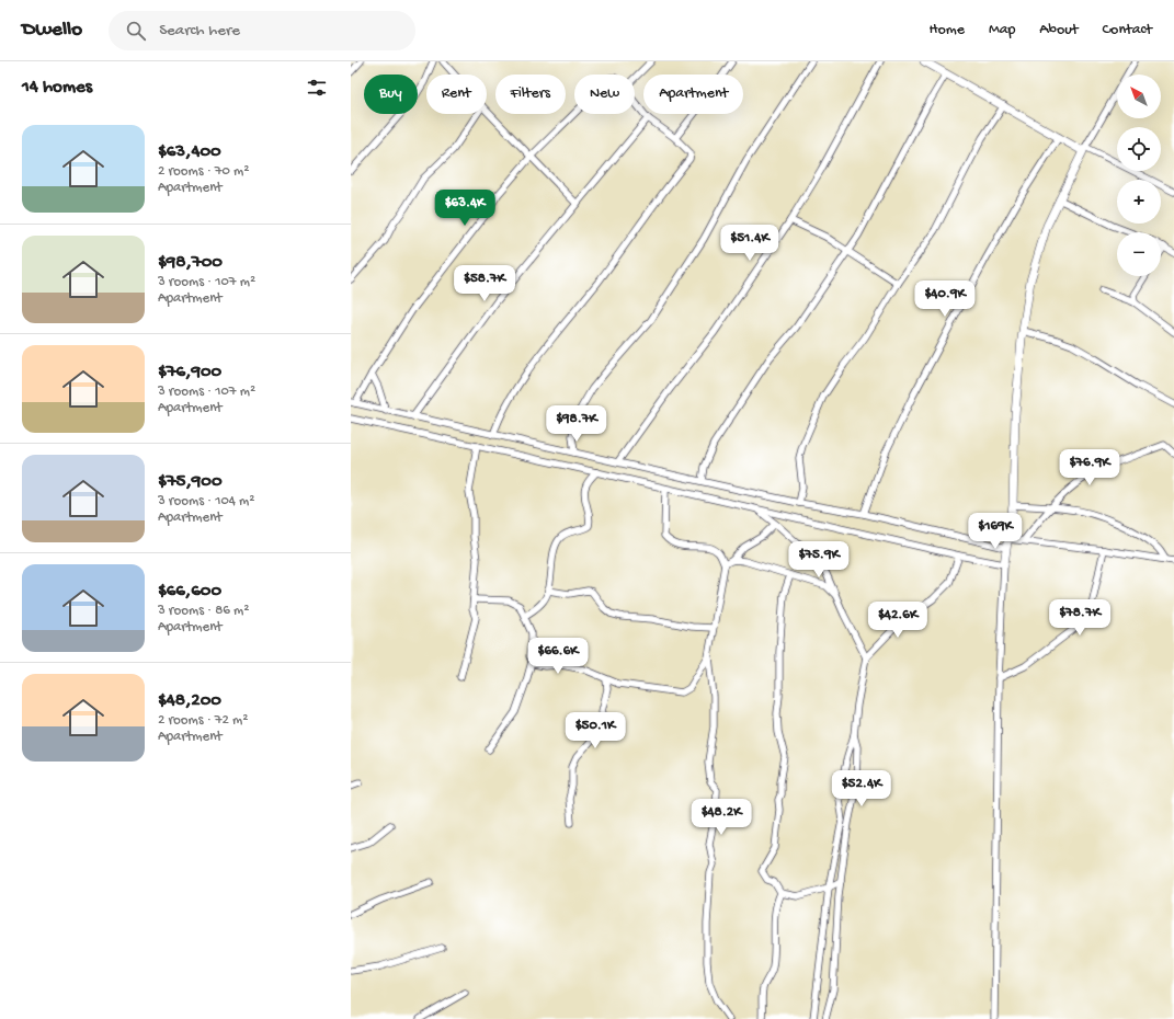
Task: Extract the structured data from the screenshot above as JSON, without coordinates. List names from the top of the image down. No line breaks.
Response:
{"north":"top left","page":{"header":"Dwello","search":"Search here","nav":["Home","Map","About","Contact"],"heading":"14 homes","map_buttons":["+","−"],"chip":["Buy","Rent","Filters","New","Apartment"],"list":[{"name":"$63,400","note":"2 rooms · 70 m² · Apartment"},{"name":"$98,700","note":"3 rooms · 107 m² · Apartment"},{"name":"$76,900","note":"3 rooms · 107 m² · Apartment"},{"name":"$75,900","note":"3 rooms · 104 m² · Apartment"},{"name":"$66,600","note":"3 rooms · 86 m² · Apartment"},{"name":"$48,200","note":"2 rooms · 72 m² · Apartment"}],"price":["$63.4K","$51.4K","$58.7K","$40.9K","$98.7K","$76.9K","$169K","$75.9K","$78.7K","$42.6K","$66.6K","$50.1K","$52.4K","$48.2K"]}}
